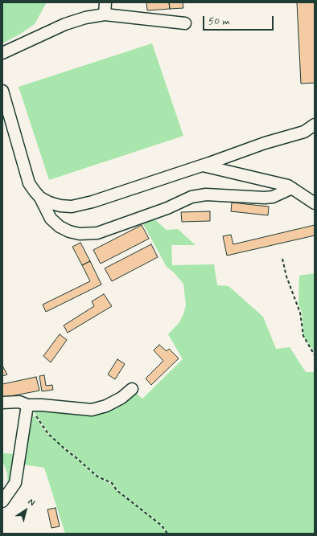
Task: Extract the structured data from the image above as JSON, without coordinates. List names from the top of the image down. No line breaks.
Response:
{"scale_bar":"50 m","north":"top right"}
